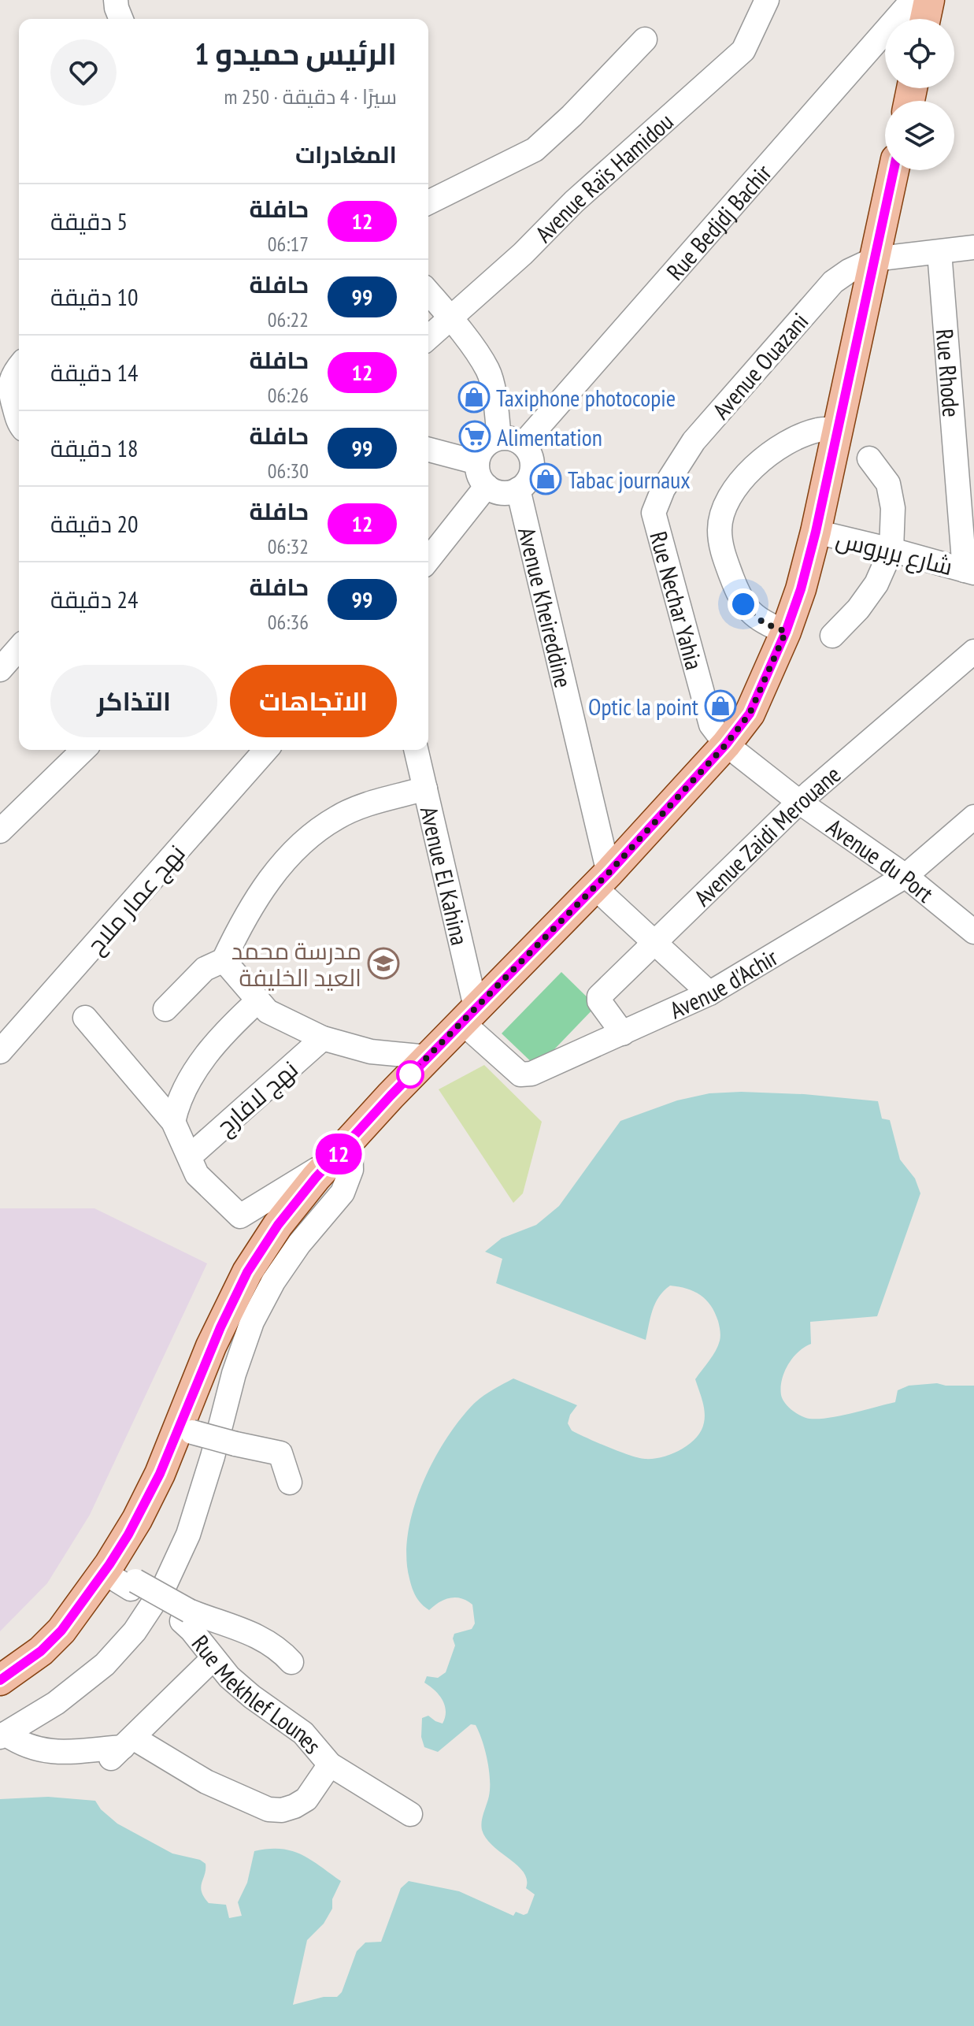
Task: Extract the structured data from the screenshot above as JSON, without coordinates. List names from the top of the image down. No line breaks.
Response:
{"streets":{"street":["Avenue Raïs Hamidou","Rue Bedjdj Bachir","Avenue Ouazani","Rue Rhode","شارع بربروس","Rue Nechar Yahia","Avenue Kheireddine","Avenue Zaidi Merouane","Avenue du Port","Avenue El Kahina","نهج عمار ملاح","Avenue d'Achir","نهج لافارج","Rue Mekhlef Lounes"]},"crossings":[["Rue Bedjdj Bachir","Avenue Kheireddine"],["Avenue Ouazani","Rue Nechar Yahia"],["Rue Rhode","شارع بربروس"],["Rue Nechar Yahia","Avenue du Port"],["Avenue Zaidi Merouane","Avenue du Port"],["Avenue Zaidi Merouane","Avenue d'Achir"],["Avenue du Port","Avenue d'Achir"],["Avenue El Kahina","Avenue d'Achir"]],"places":{"shop":["Taxiphone photocopie","Tabac journaux","Optic la point"],"supermarket":["Alimentation"],"school or university":["مدرسة محمد العيد الخليفة"]},"lines":["bus line 12"],"page":{"on_map":"12","heading":[["الرئيس حميدو 1","سيرًا · 4 دقيقة · 250 m"],"المغادرات"],"list":[{"mark":"12","name":"حافلة","note":"06:17","value":"5 دقيقة"},{"mark":"99","name":"حافلة","note":"06:22","value":"10 دقيقة"},{"mark":"12","name":"حافلة","note":"06:26","value":"14 دقيقة"},{"mark":"99","name":"حافلة","note":"06:30","value":"18 دقيقة"},{"mark":"12","name":"حافلة","note":"06:32","value":"20 دقيقة"},{"mark":"99","name":"حافلة","note":"06:36","value":"24 دقيقة"}],"buttons":["الاتجاهات","التذاكر"]}}
